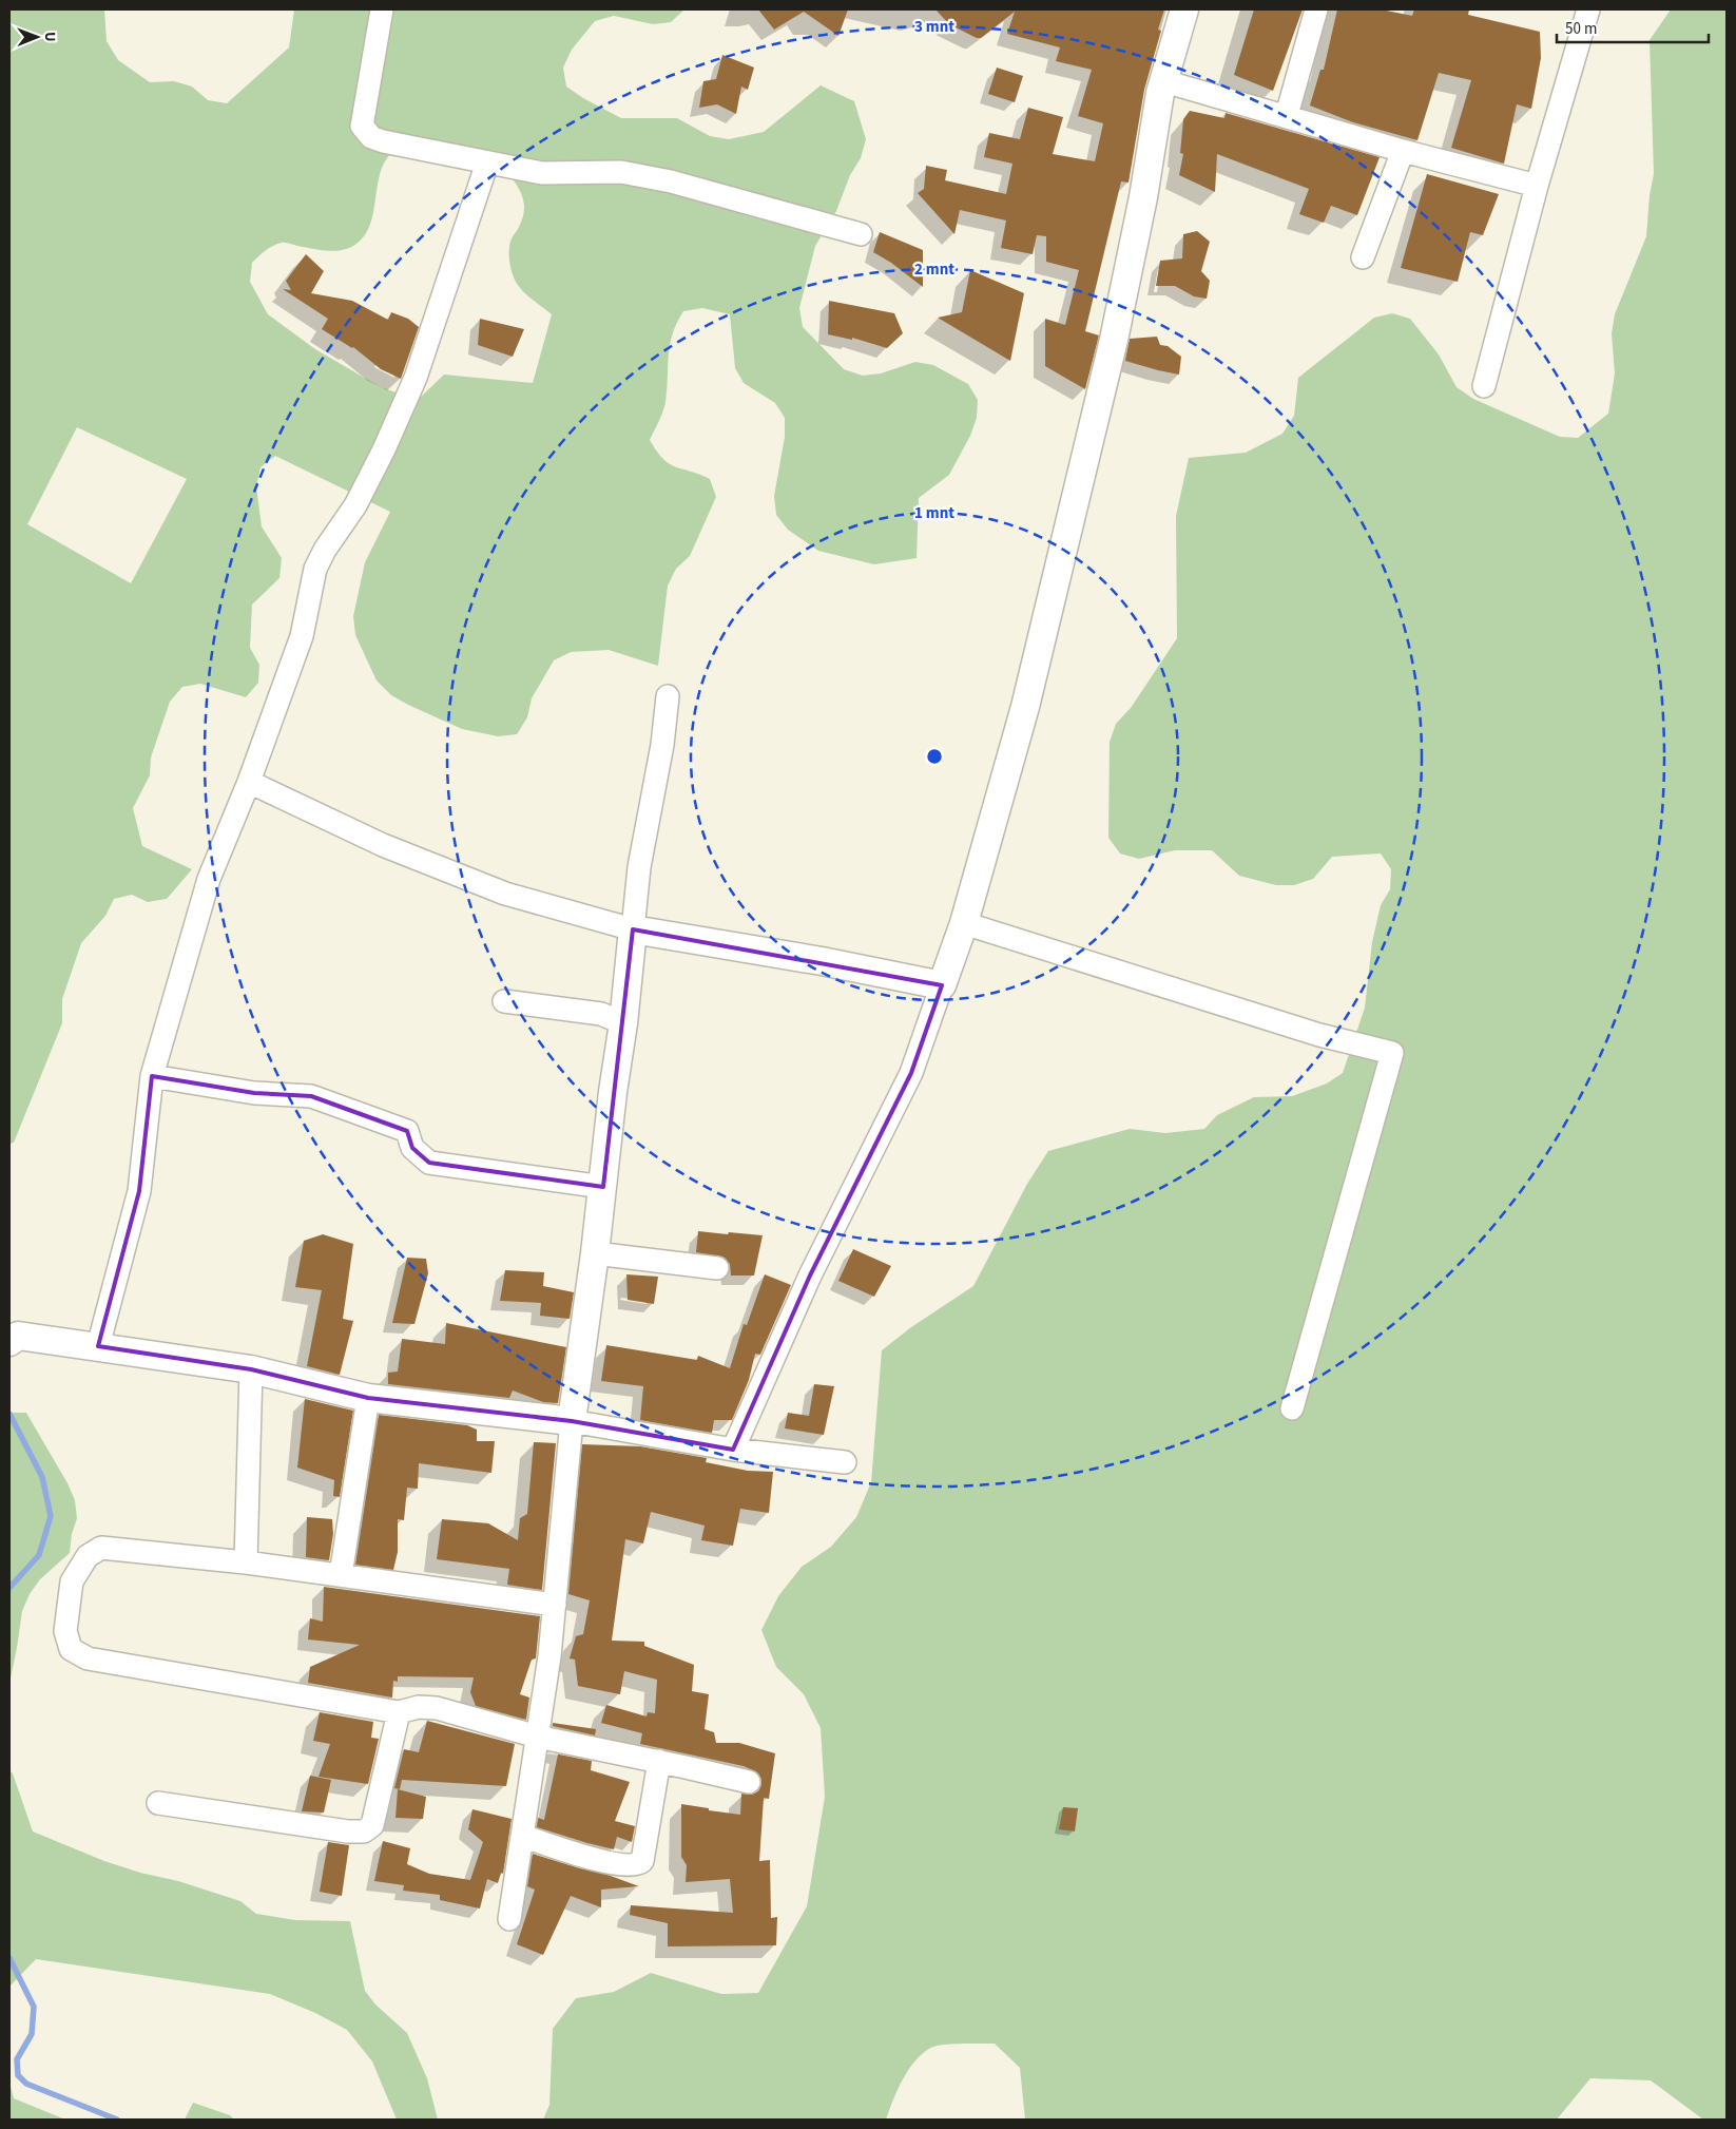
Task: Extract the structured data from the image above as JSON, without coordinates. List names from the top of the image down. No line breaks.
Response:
{"scale_bar":"50 m","north":"right","rings":["3 mnt","2 mnt","1 mnt"]}
